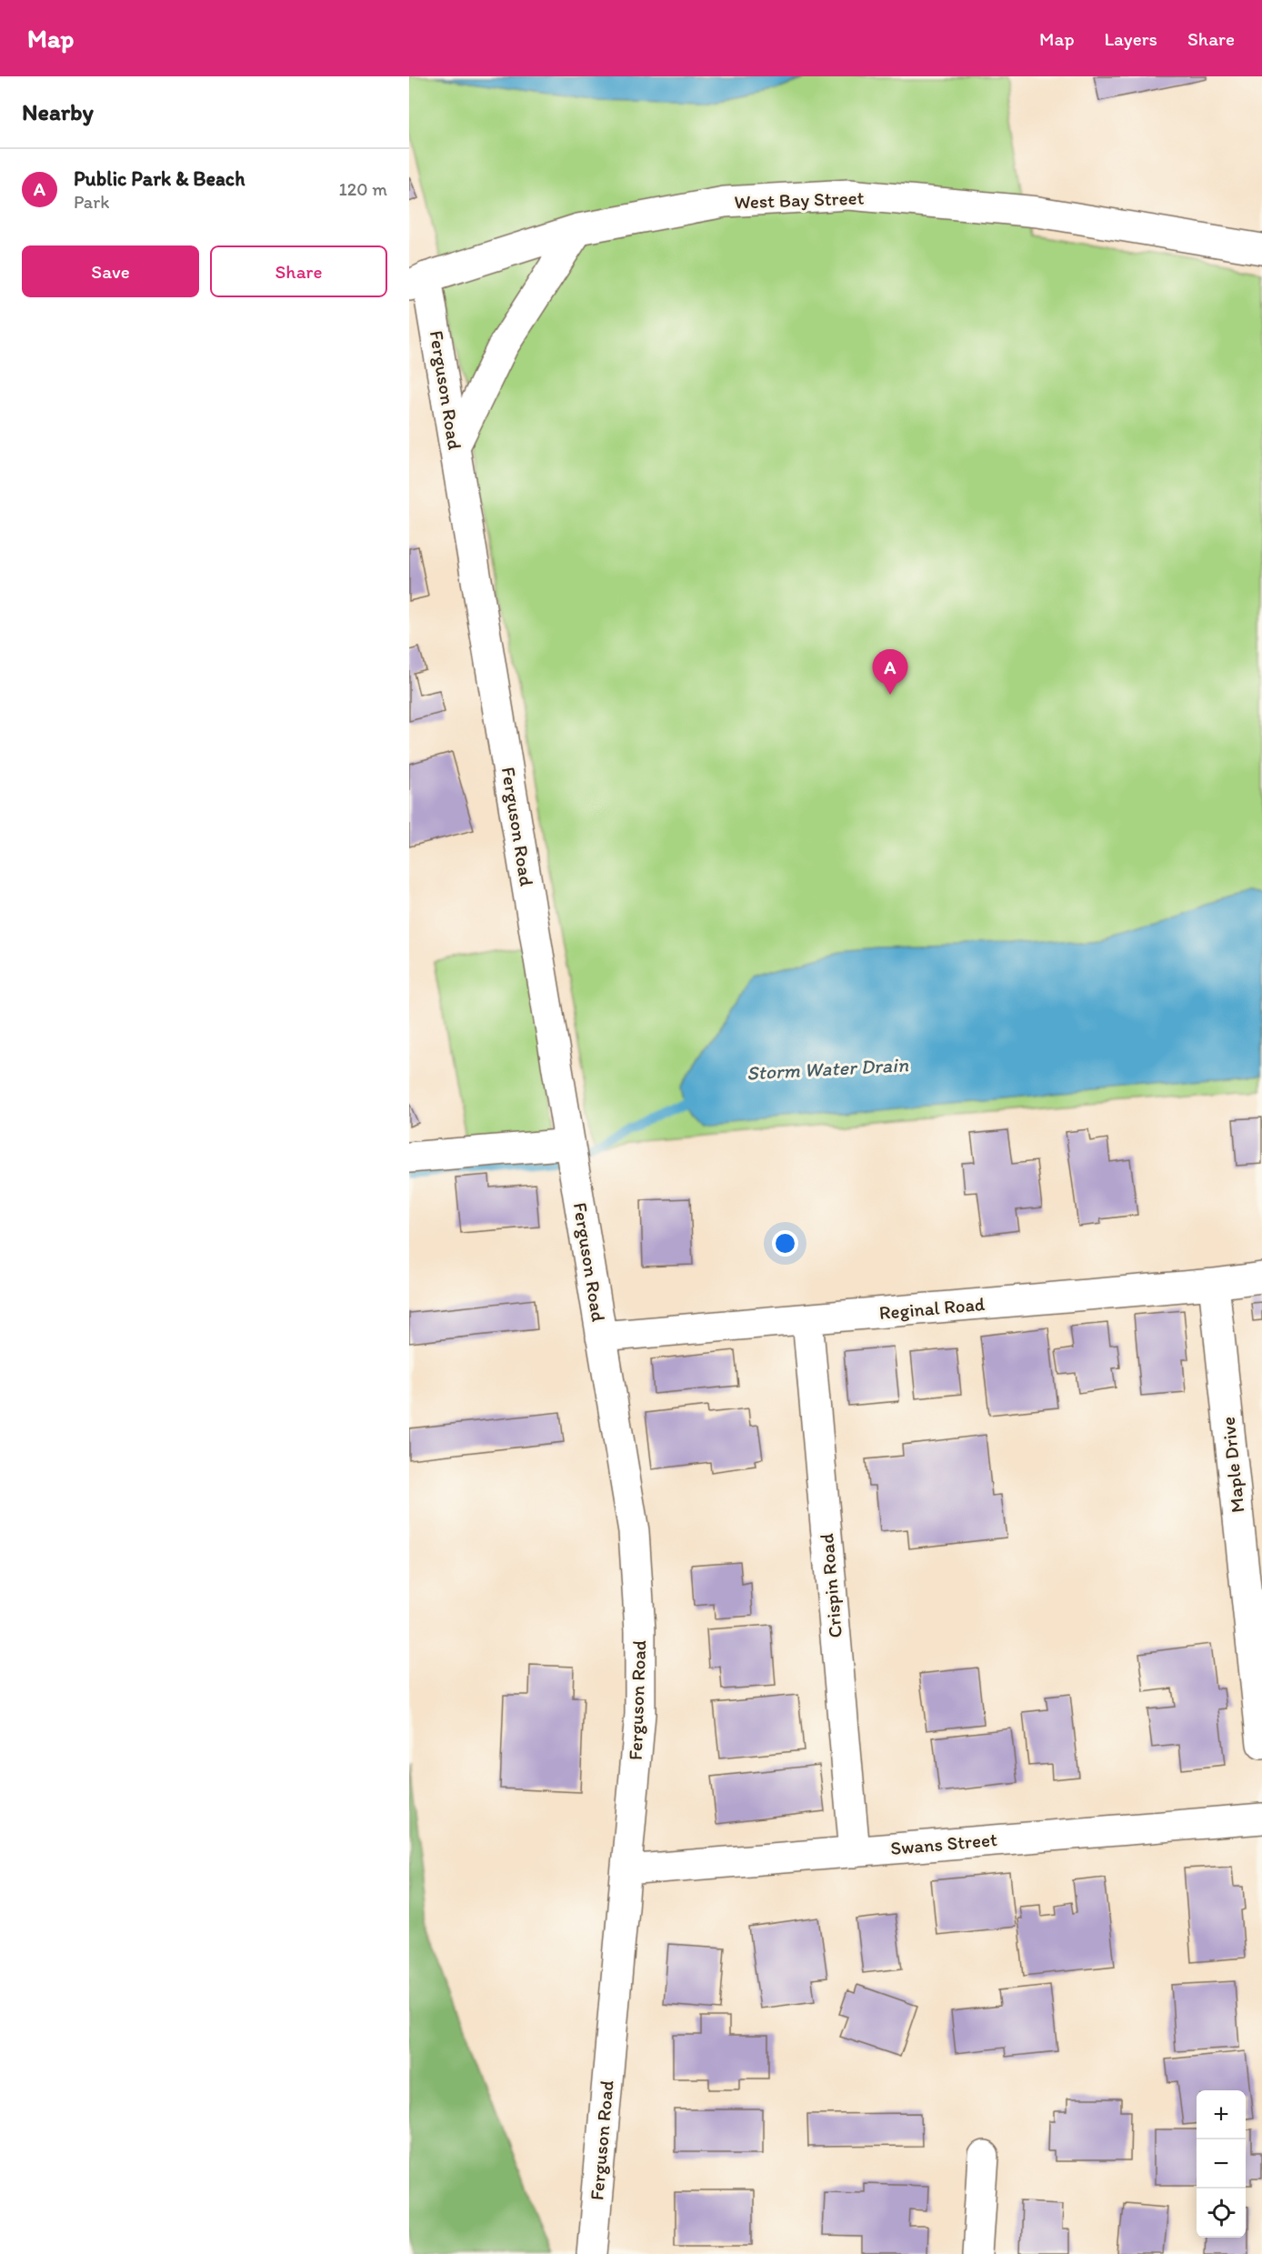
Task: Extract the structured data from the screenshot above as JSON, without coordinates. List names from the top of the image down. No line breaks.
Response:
{"streets":{"main road":["West Bay Street","Ferguson Road","Reginal Road","Maple Drive","Crispin Road","Swans Street"]},"crossings":[["West Bay Street","Ferguson Road"],["Ferguson Road","Reginal Road"],["Ferguson Road","Swans Street"],["Reginal Road","Maple Drive"],["Reginal Road","Crispin Road"],["Crispin Road","Swans Street"]],"water":["Storm Water Drain"],"page":{"header":"Map","nav":["Map","Layers","Share"],"heading":"Nearby","list":[{"mark":"A","name":"Public Park & Beach","note":"Park","value":"120 m"}],"buttons":["Save","Share"],"pins":"A","map_buttons":["+","−"]}}
